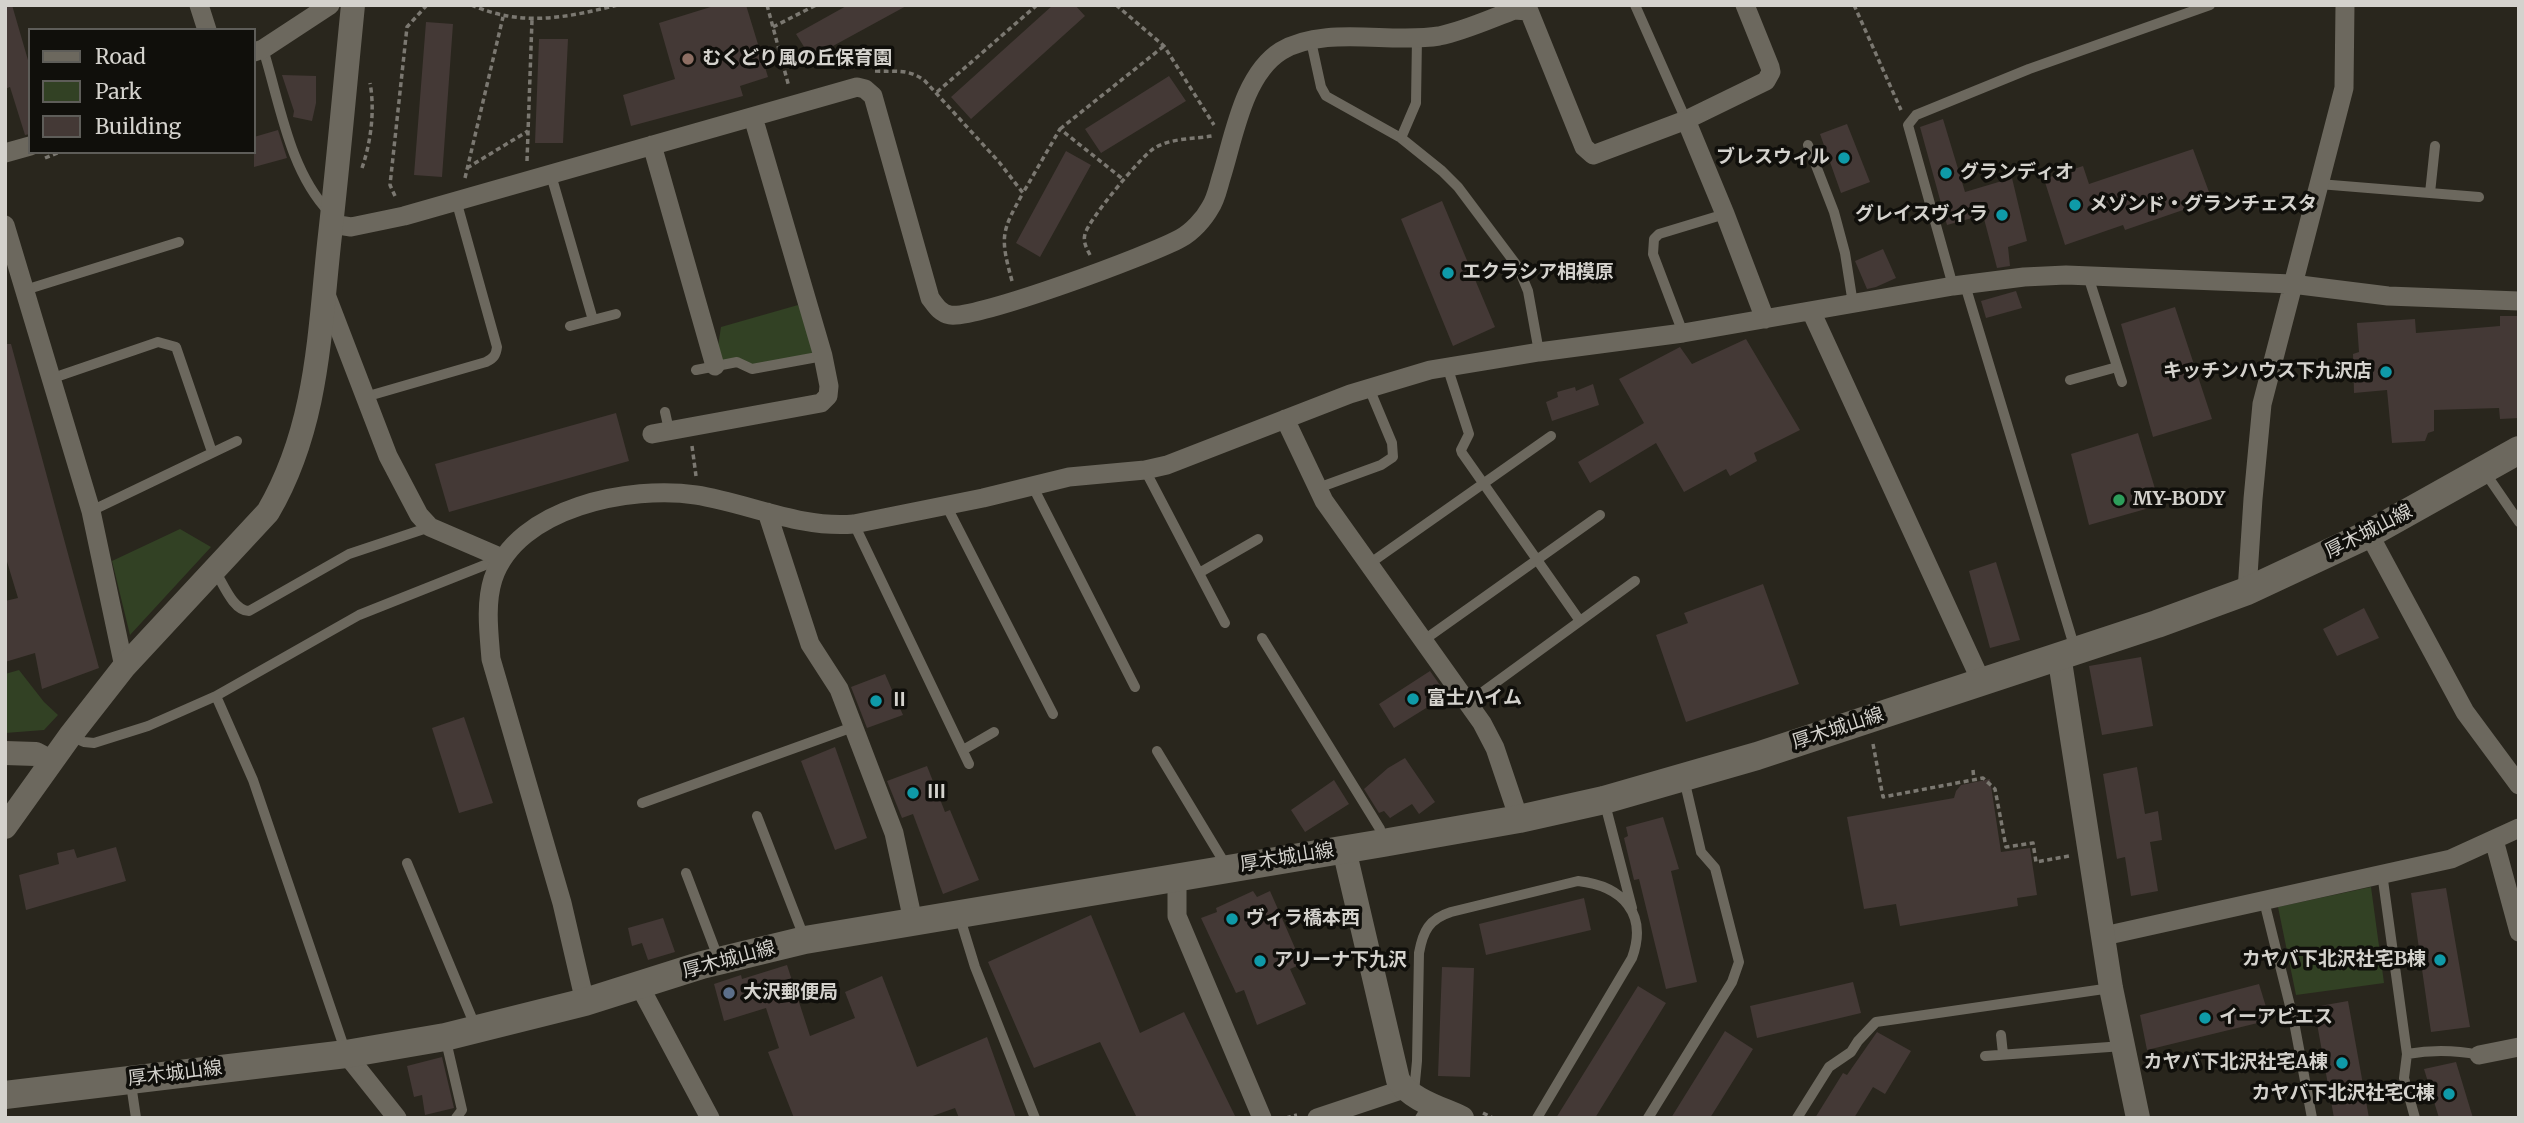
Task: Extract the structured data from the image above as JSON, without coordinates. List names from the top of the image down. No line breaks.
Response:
{"streets":{"main road":["厚木城山線"]},"places":["むくどり風の丘保育園","ブレスウィル","グランディオ","メゾンド・グランチェスタ","グレイスヴィラ","エクラシア相模原","キッチンハウス下九沢店","MY-BODY","富士ハイム","Ⅱ","Ⅲ","ヴィラ橋本西","カヤバ下北沢社宅B棟","アリーナ下九沢","大沢郵便局","イーアビエス","カヤバ下北沢社宅A棟","カヤバ下北沢社宅C棟"],"legend":["Road","Park","Building"]}
